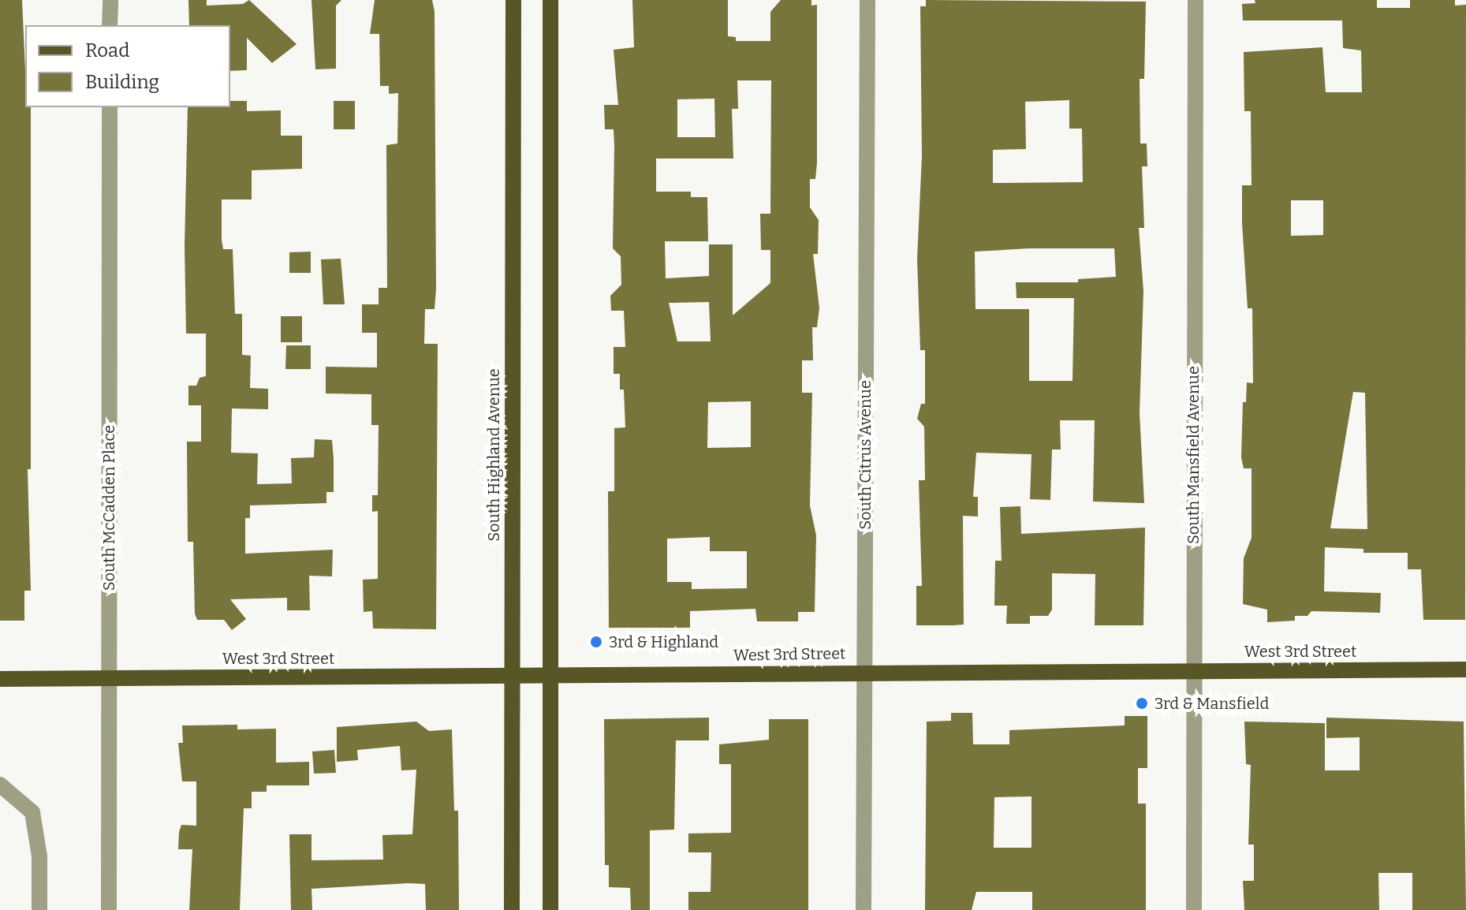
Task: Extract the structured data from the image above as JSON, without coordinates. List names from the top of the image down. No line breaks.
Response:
{"streets":{"main road":["South Highland Avenue","West 3rd Street"],"street":["South Citrus Avenue","South Mansfield Avenue","South McCadden Place"]},"crossings":[["South Highland Avenue","West 3rd Street"],["South Citrus Avenue","West 3rd Street"],["South Mansfield Avenue","West 3rd Street"],["South McCadden Place","West 3rd Street"]],"places":["3rd & Highland","3rd & Mansfield"],"legend":["Road","Building"]}
